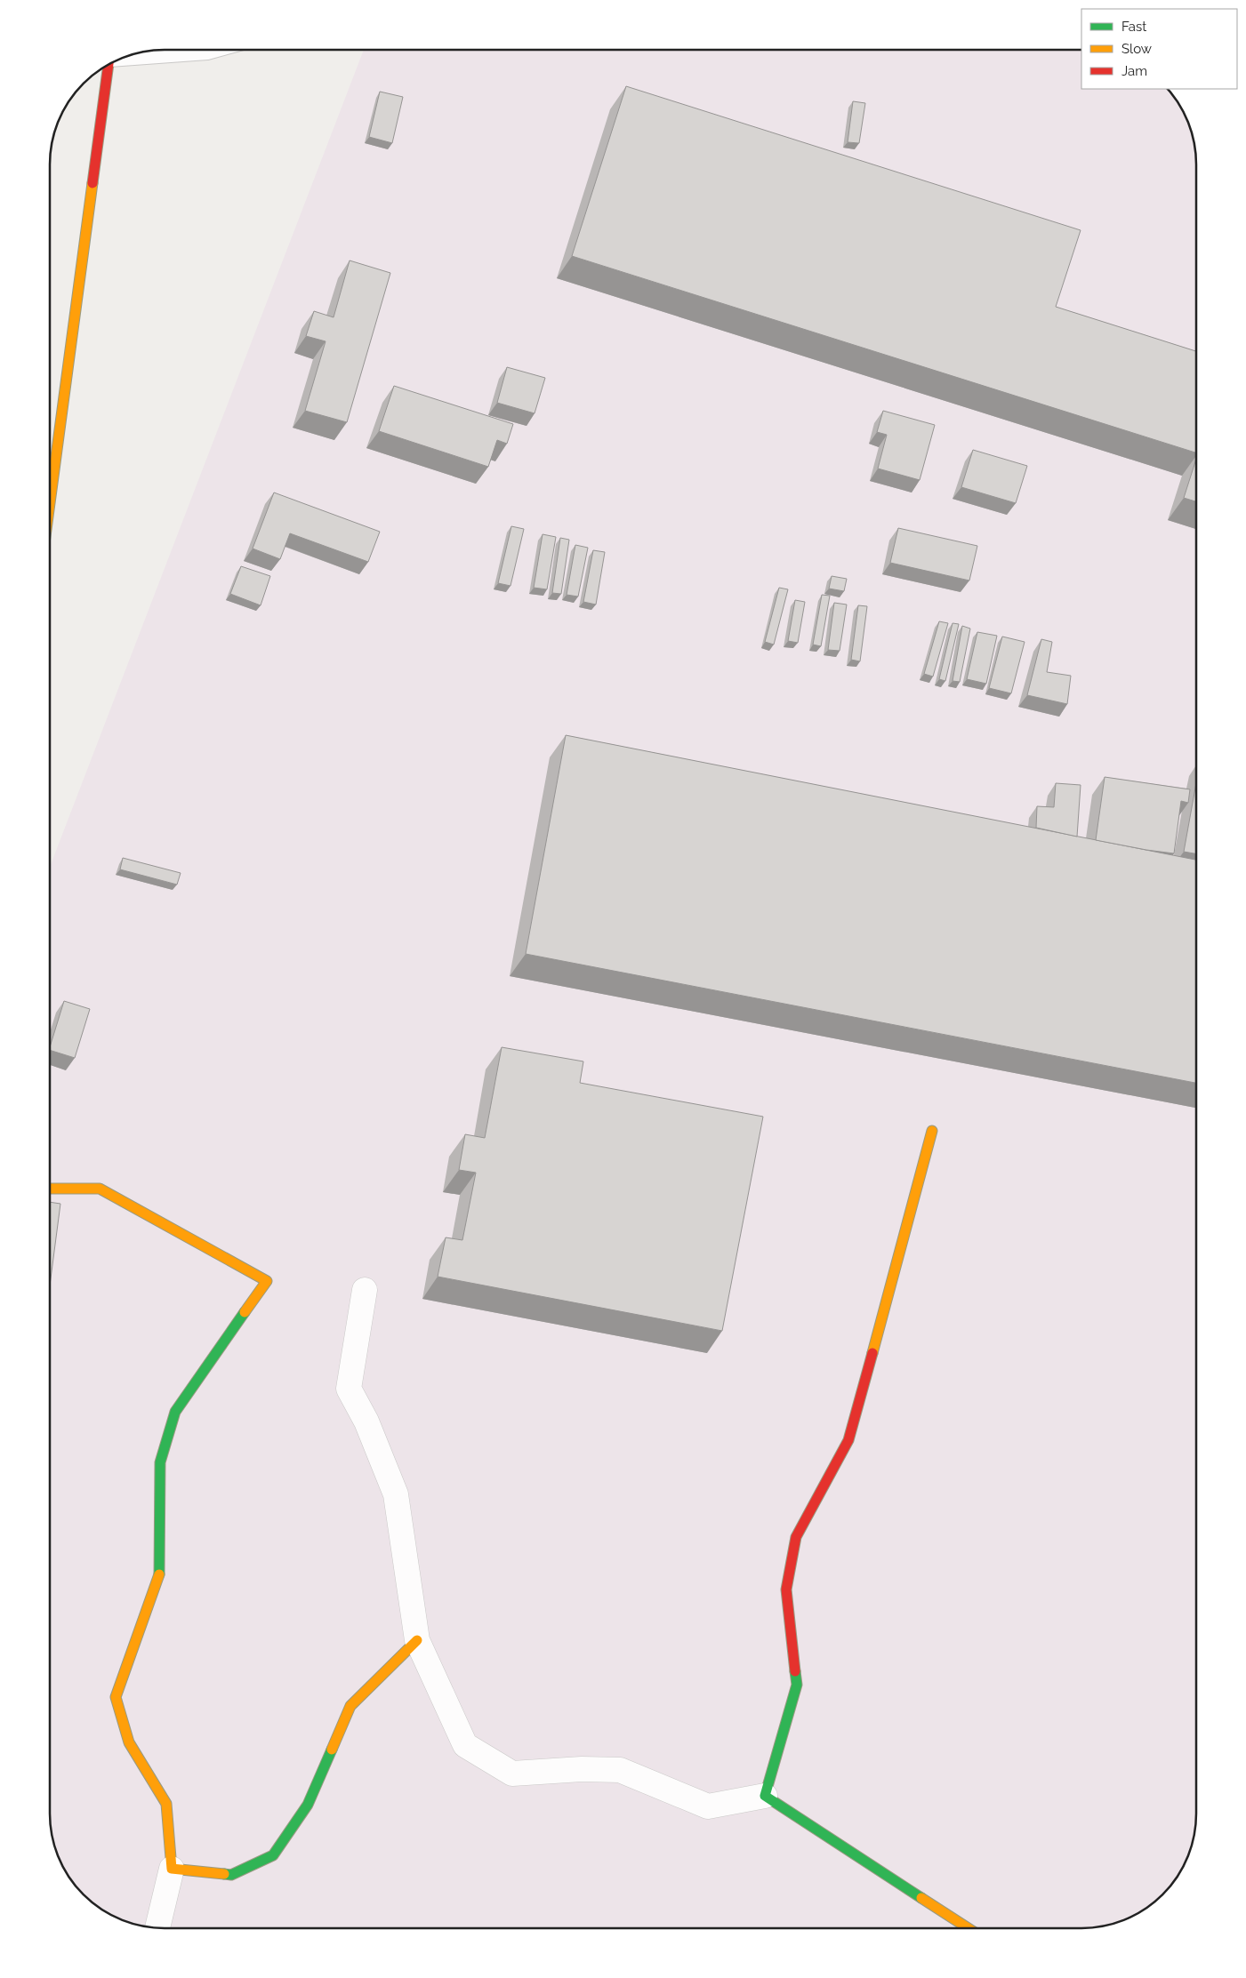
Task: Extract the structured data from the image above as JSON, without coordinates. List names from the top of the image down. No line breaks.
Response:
{"legend":["Fast","Slow","Jam"]}
